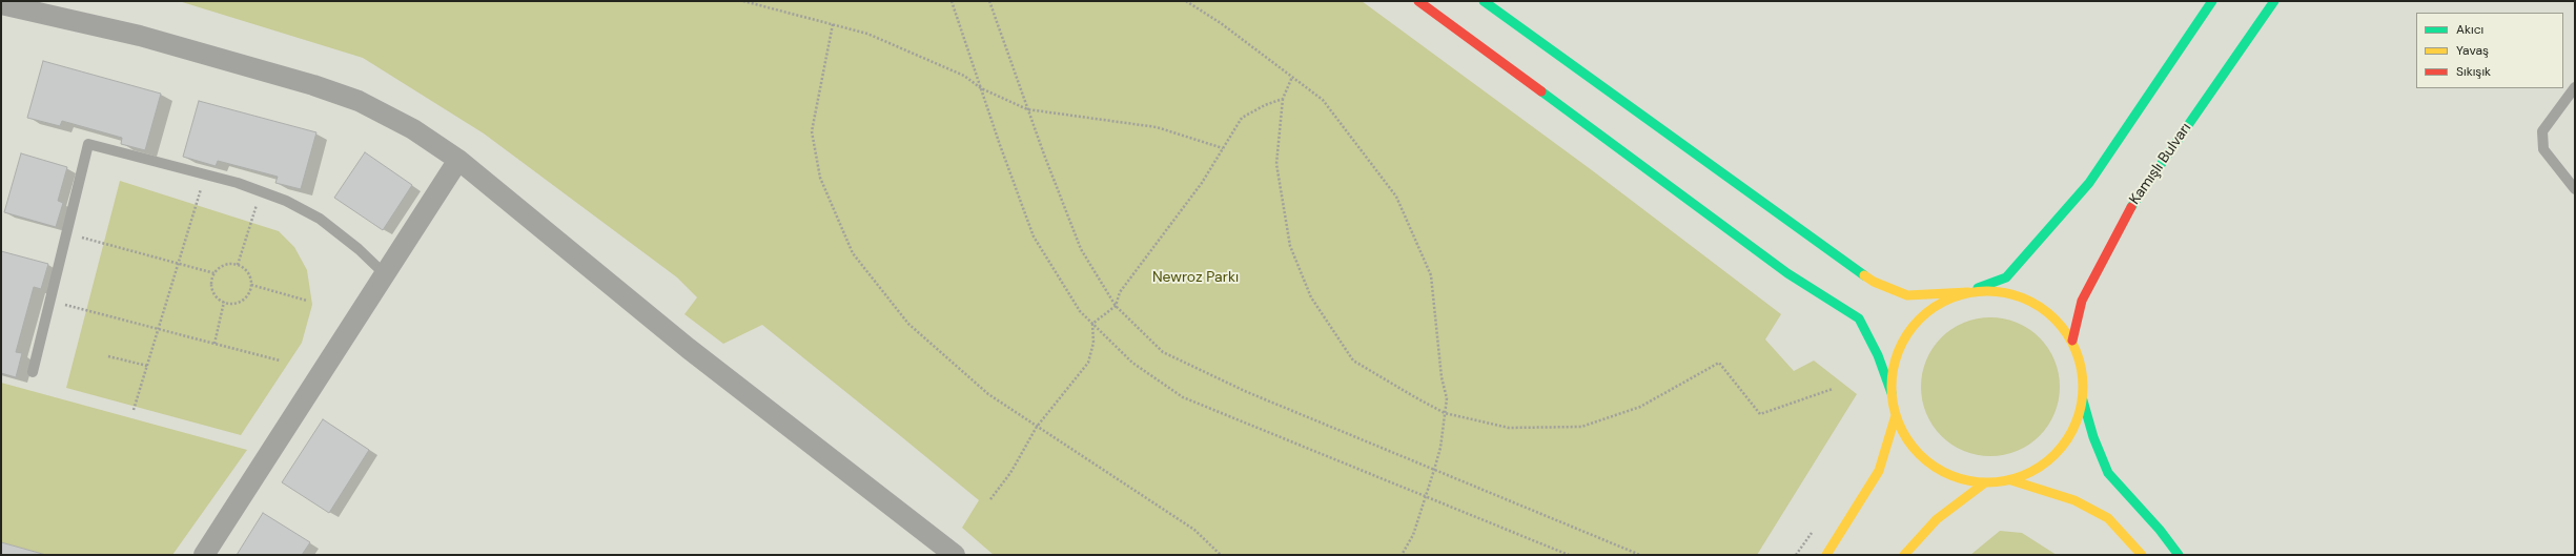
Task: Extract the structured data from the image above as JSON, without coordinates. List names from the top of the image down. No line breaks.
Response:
{"streets":{"main road":["Kamışlı Bulvarı"]},"parks":["Newroz Parkı"],"legend":["Akıcı","Yavaş","Sıkışık"]}
